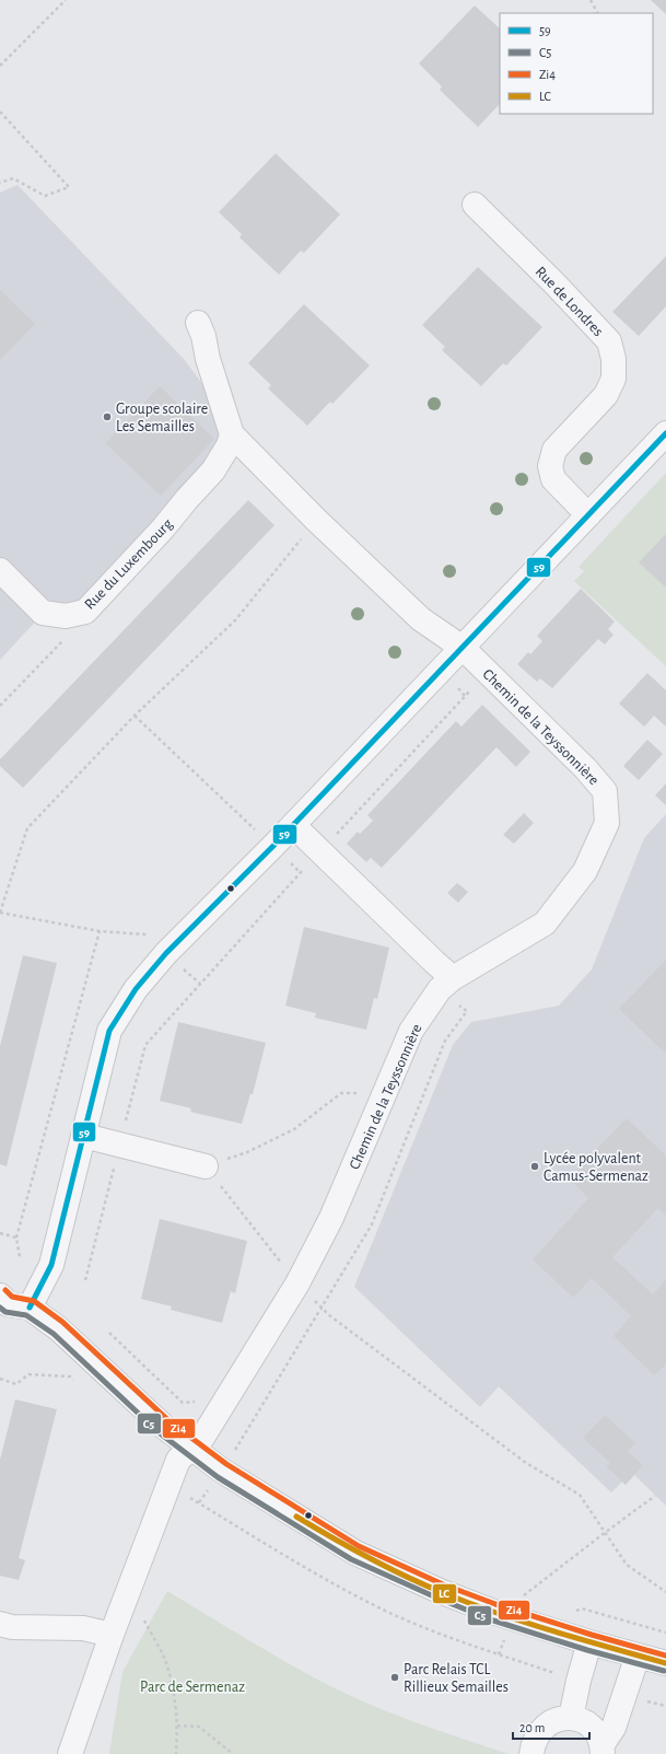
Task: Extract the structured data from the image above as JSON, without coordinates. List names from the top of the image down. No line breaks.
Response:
{"streets":{"street":["Rue de Londres","Rue du Luxembourg","Chemin de la Teyssonnière"]},"parks":["Parc de Sermenaz"],"places":["Groupe scolaire Les Semailles","Lycée polyvalent Camus-Sermenaz","Parc Relais TCL Rillieux Semailles"],"lines":["transit line 59","transit line Zi4","transit line C5","transit line LC"],"legend":["59","C5","Zi4","LC"],"scale_bar":"20 m"}
